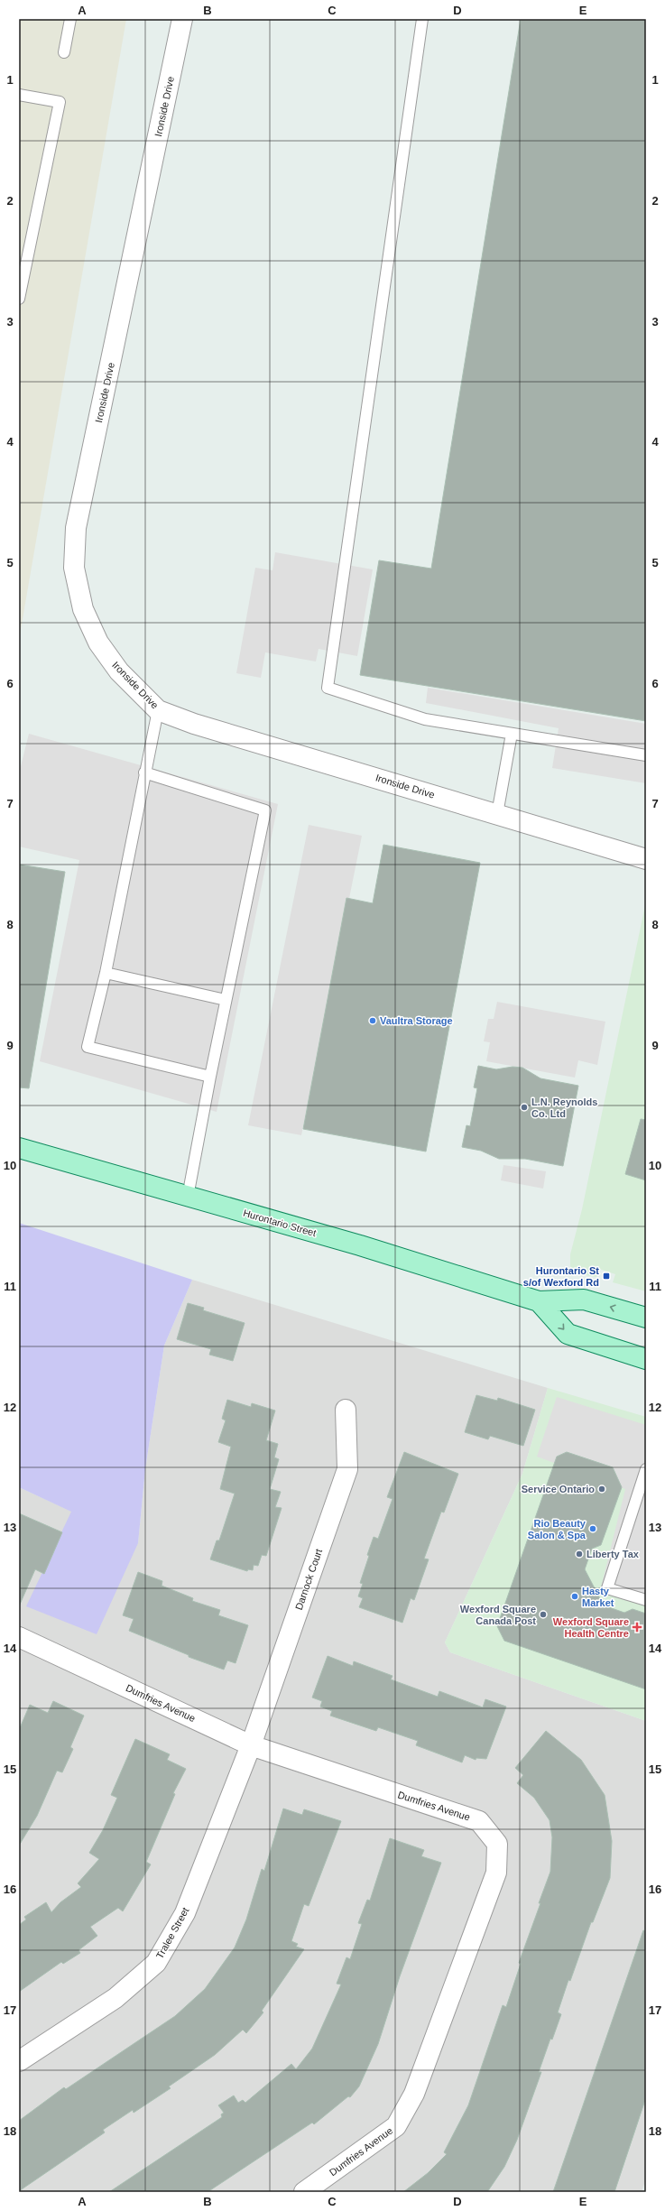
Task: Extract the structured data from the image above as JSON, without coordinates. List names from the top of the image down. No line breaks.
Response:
{"streets":{"main road":["Hurontario Street"],"street":["Ironside Drive","Darnock Court","Dumfries Avenue","Tralee Street"]},"crossings":[["Darnock Court","Dumfries Avenue"],["Darnock Court","Tralee Street"],["Dumfries Avenue","Tralee Street"]],"places":{"other":["Vaultra Storage","L.N. Reynolds Co. Ltd","Service Ontario","Rio Beauty Salon & Spa","Liberty Tax","Hasty Market","Wexford Square Canada Post"],"transit":["Hurontario St s/of Wexford Rd"],"health":["Wexford Square Health Centre"]},"grid":{"columns":["A","B","C","D","E"],"rows":["1","2","3","4","5","6","7","8","9","10","11","12","13","14","15","16","17","18"]}}
